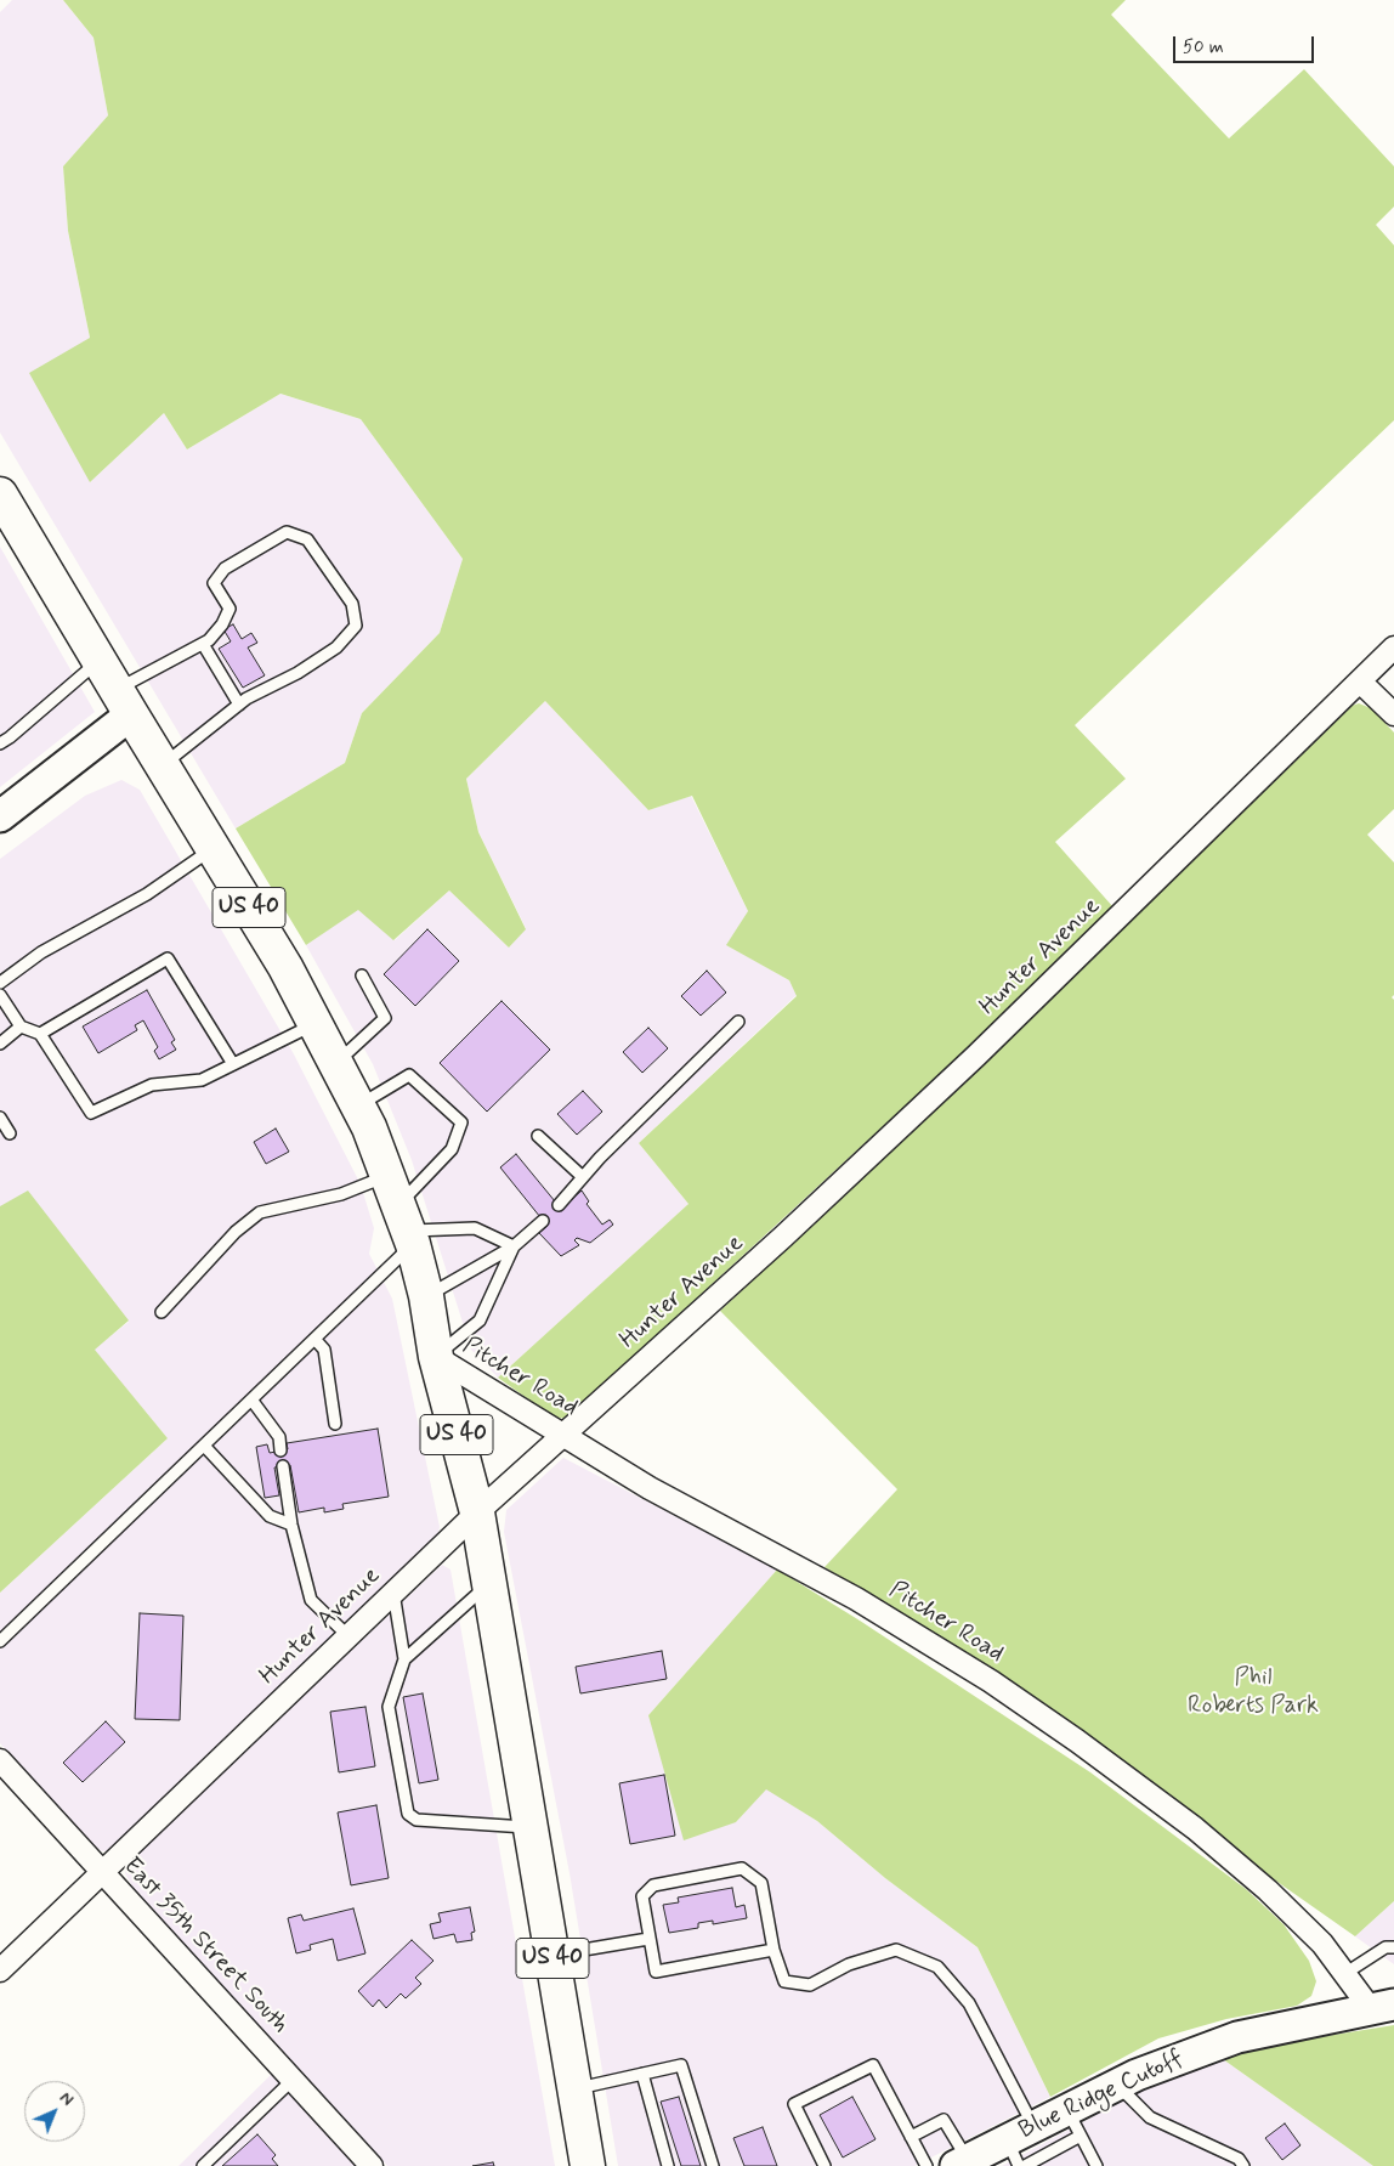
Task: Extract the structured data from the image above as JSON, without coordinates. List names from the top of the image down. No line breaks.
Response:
{"streets":{"main road":["US 40","Blue Ridge Cutoff"],"street":["Hunter Avenue","Pitcher Road","East 35th Street South"]},"crossings":[["US 40","Hunter Avenue"],["US 40","Pitcher Road"],["Hunter Avenue","Pitcher Road"],["Hunter Avenue","East 35th Street South"],["Pitcher Road","Blue Ridge Cutoff"]],"parks":["Phil Roberts Park"],"scale_bar":"50 m","north":"top right"}
